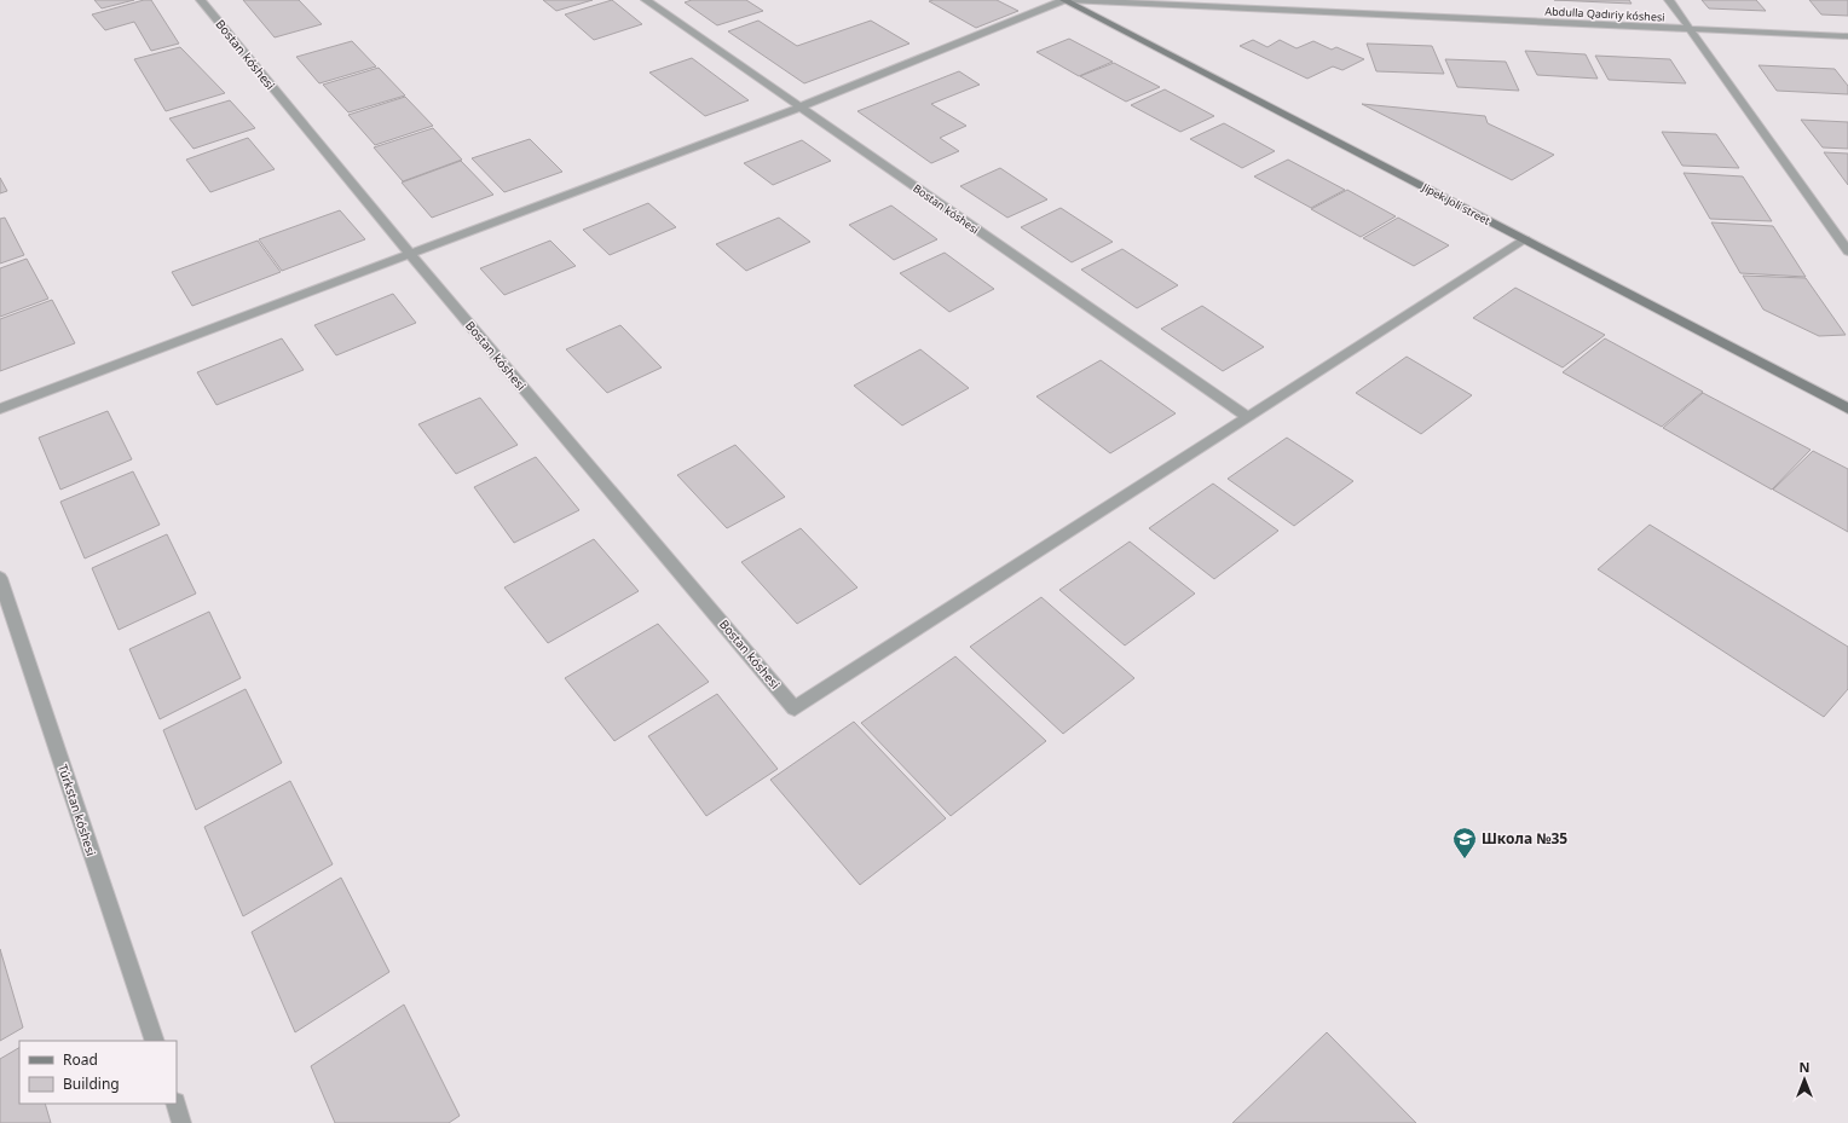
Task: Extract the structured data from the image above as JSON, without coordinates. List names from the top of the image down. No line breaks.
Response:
{"streets":{"street":["Abdulla Qadıriy kóshesi","Bostan kóshesi","Jipek Joli street","Túrkstan kóshesi"]},"places":{"school or university":["Школа №35"]},"legend":["Road","Building"],"north":"top"}
